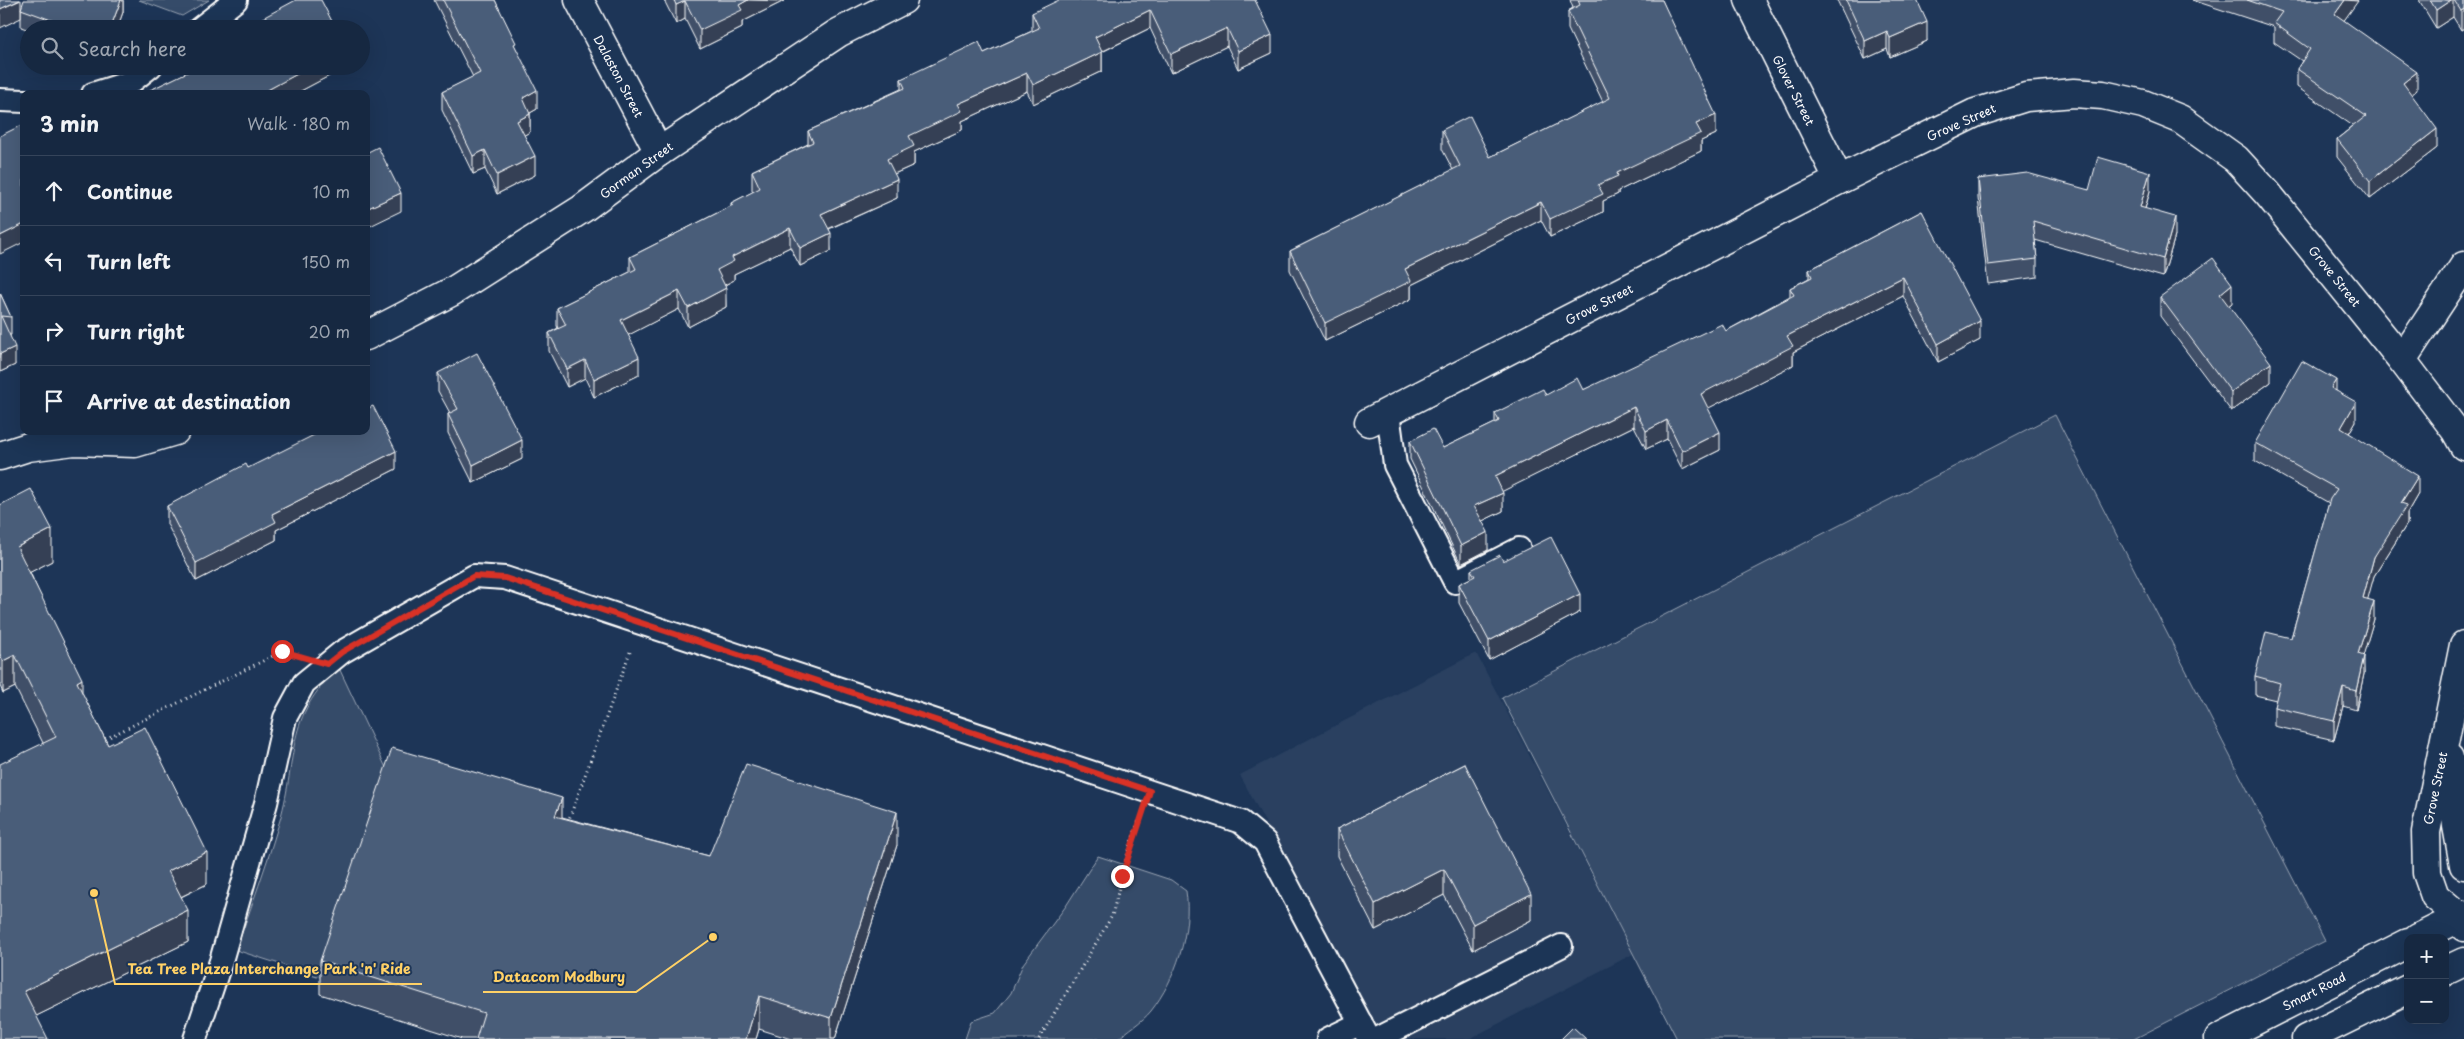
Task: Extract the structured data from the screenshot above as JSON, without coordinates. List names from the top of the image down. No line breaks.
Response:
{"streets":{"street":["Dalaston Street","Glover Street","Grove Street","Gorman Street","Smart Road"]},"crossings":[["Dalaston Street","Gorman Street"],["Glover Street","Grove Street"]],"places":["Tea Tree Plaza Interchange Park 'n' Ride","Datacom Modbury"],"page":{"search":"Search here","heading":["3 min","Walk · 180 m"],"list":[["Continue","10 m"],["Turn left","150 m"],["Turn right","20 m"],"Arrive at destination"],"map_buttons":["+","−"]}}
